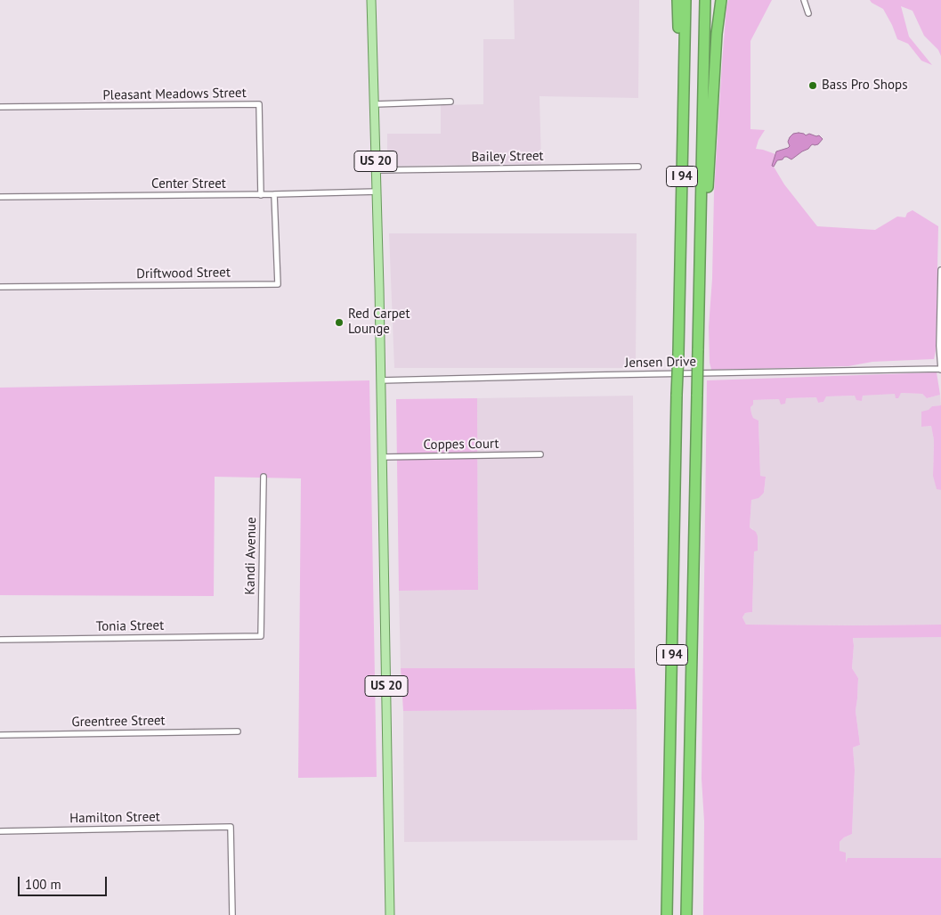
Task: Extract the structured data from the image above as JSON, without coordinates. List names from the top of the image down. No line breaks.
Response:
{"streets":{"highway":["I 94"],"main road":["US 20"],"street":["Pleasant Meadows Street","Bailey Street","Center Street","Driftwood Street","Jensen Drive","Coppes Court","Kandi Avenue","Tonia Street","Greentree Street","Hamilton Street"]},"crossings":[["Pleasant Meadows Street","Center Street"],["Bailey Street","US 20"],["US 20","Center Street"],["US 20","Jensen Drive"],["US 20","Coppes Court"],["Center Street","Driftwood Street"],["Kandi Avenue","Tonia Street"]],"places":["Bass Pro Shops","Red Carpet Lounge"],"scale_bar":"100 m"}
